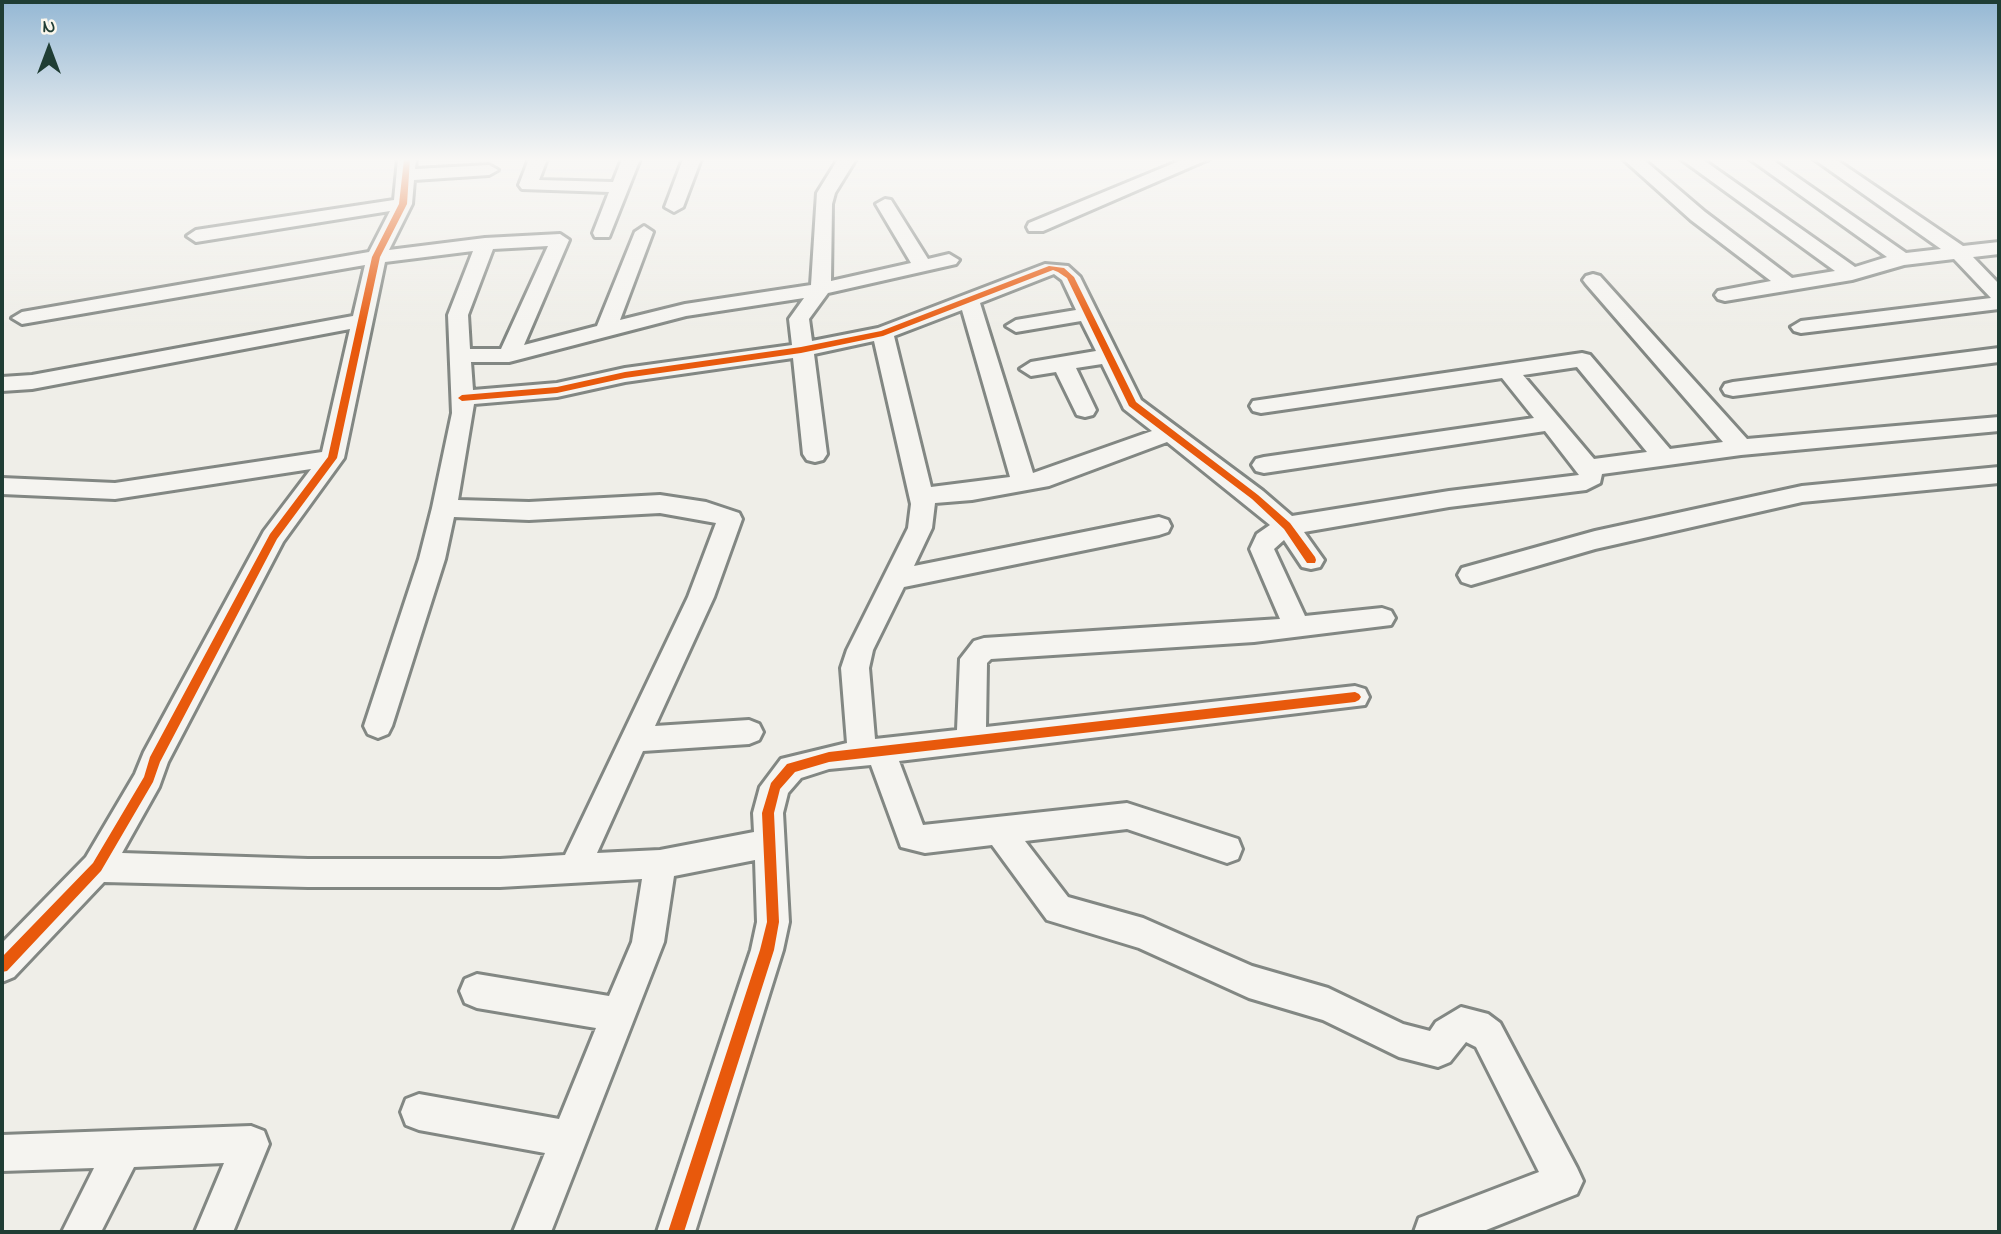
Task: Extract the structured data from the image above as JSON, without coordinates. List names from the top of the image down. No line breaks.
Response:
{"north":"top"}
